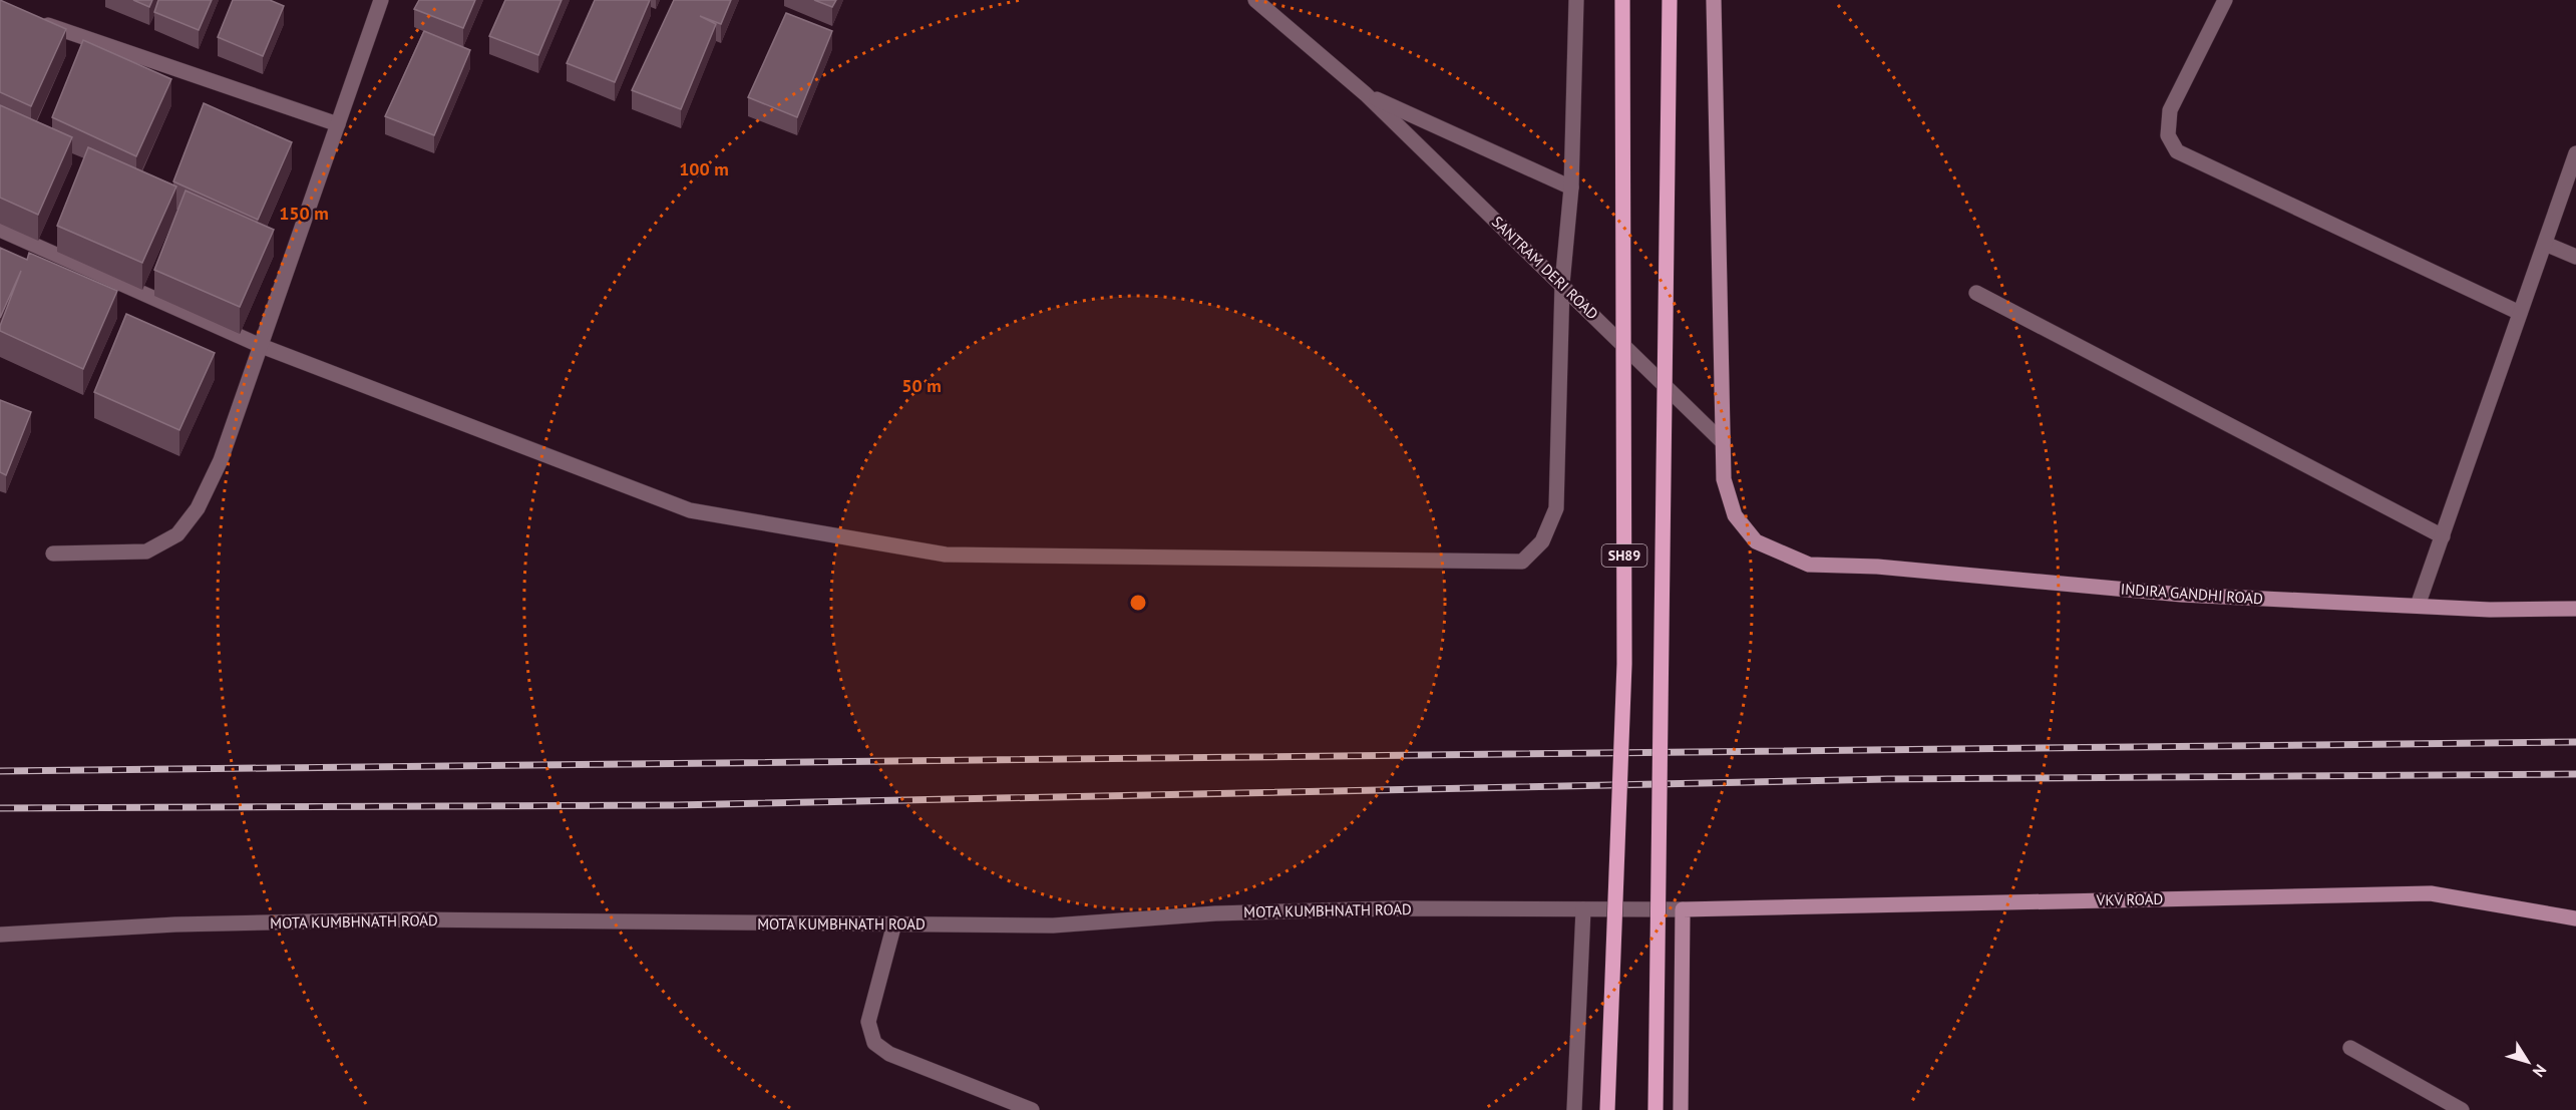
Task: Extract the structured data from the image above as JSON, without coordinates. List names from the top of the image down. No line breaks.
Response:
{"streets":{"main road":["SH89"],"street":["SANTRAM DERI ROAD","INDIRA GANDHI ROAD","VKV ROAD","MOTA KUMBHNATH ROAD"]},"crossings":[["SANTRAM DERI ROAD","INDIRA GANDHI ROAD"],["VKV ROAD","MOTA KUMBHNATH ROAD"]],"north":"bottom right","rings":["100 m","150 m","50 m"]}
